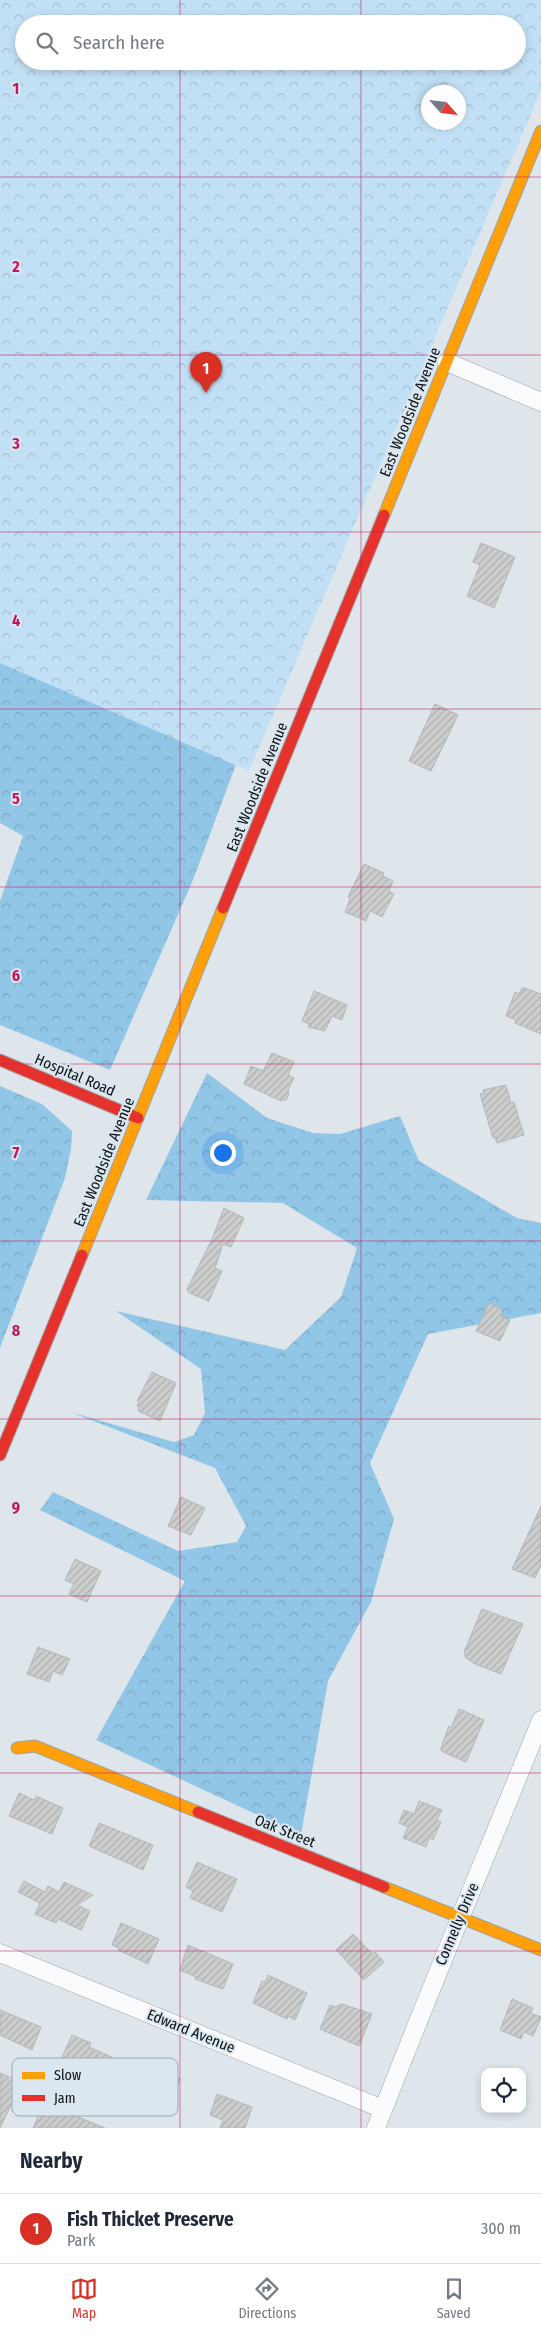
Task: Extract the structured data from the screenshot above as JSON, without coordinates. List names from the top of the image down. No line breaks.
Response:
{"streets":{"main road":["East Woodside Avenue","Hospital Road","Oak Street"],"street":["Connelly Drive","Edward Avenue"]},"crossings":[["East Woodside Avenue","Hospital Road"],["Oak Street","Connelly Drive"],["Connelly Drive","Edward Avenue"]],"legend":["Slow","Jam"],"north":"bottom right","page":{"search":"Search here","pins":"1","heading":"Nearby","list":[{"mark":"1","name":"Fish Thicket Preserve","note":"Park","value":"300 m"}],"nav":["Map","Directions","Saved"]},"grid":{"rows":["1","2","3","4","5","6","7","8","9"]}}
